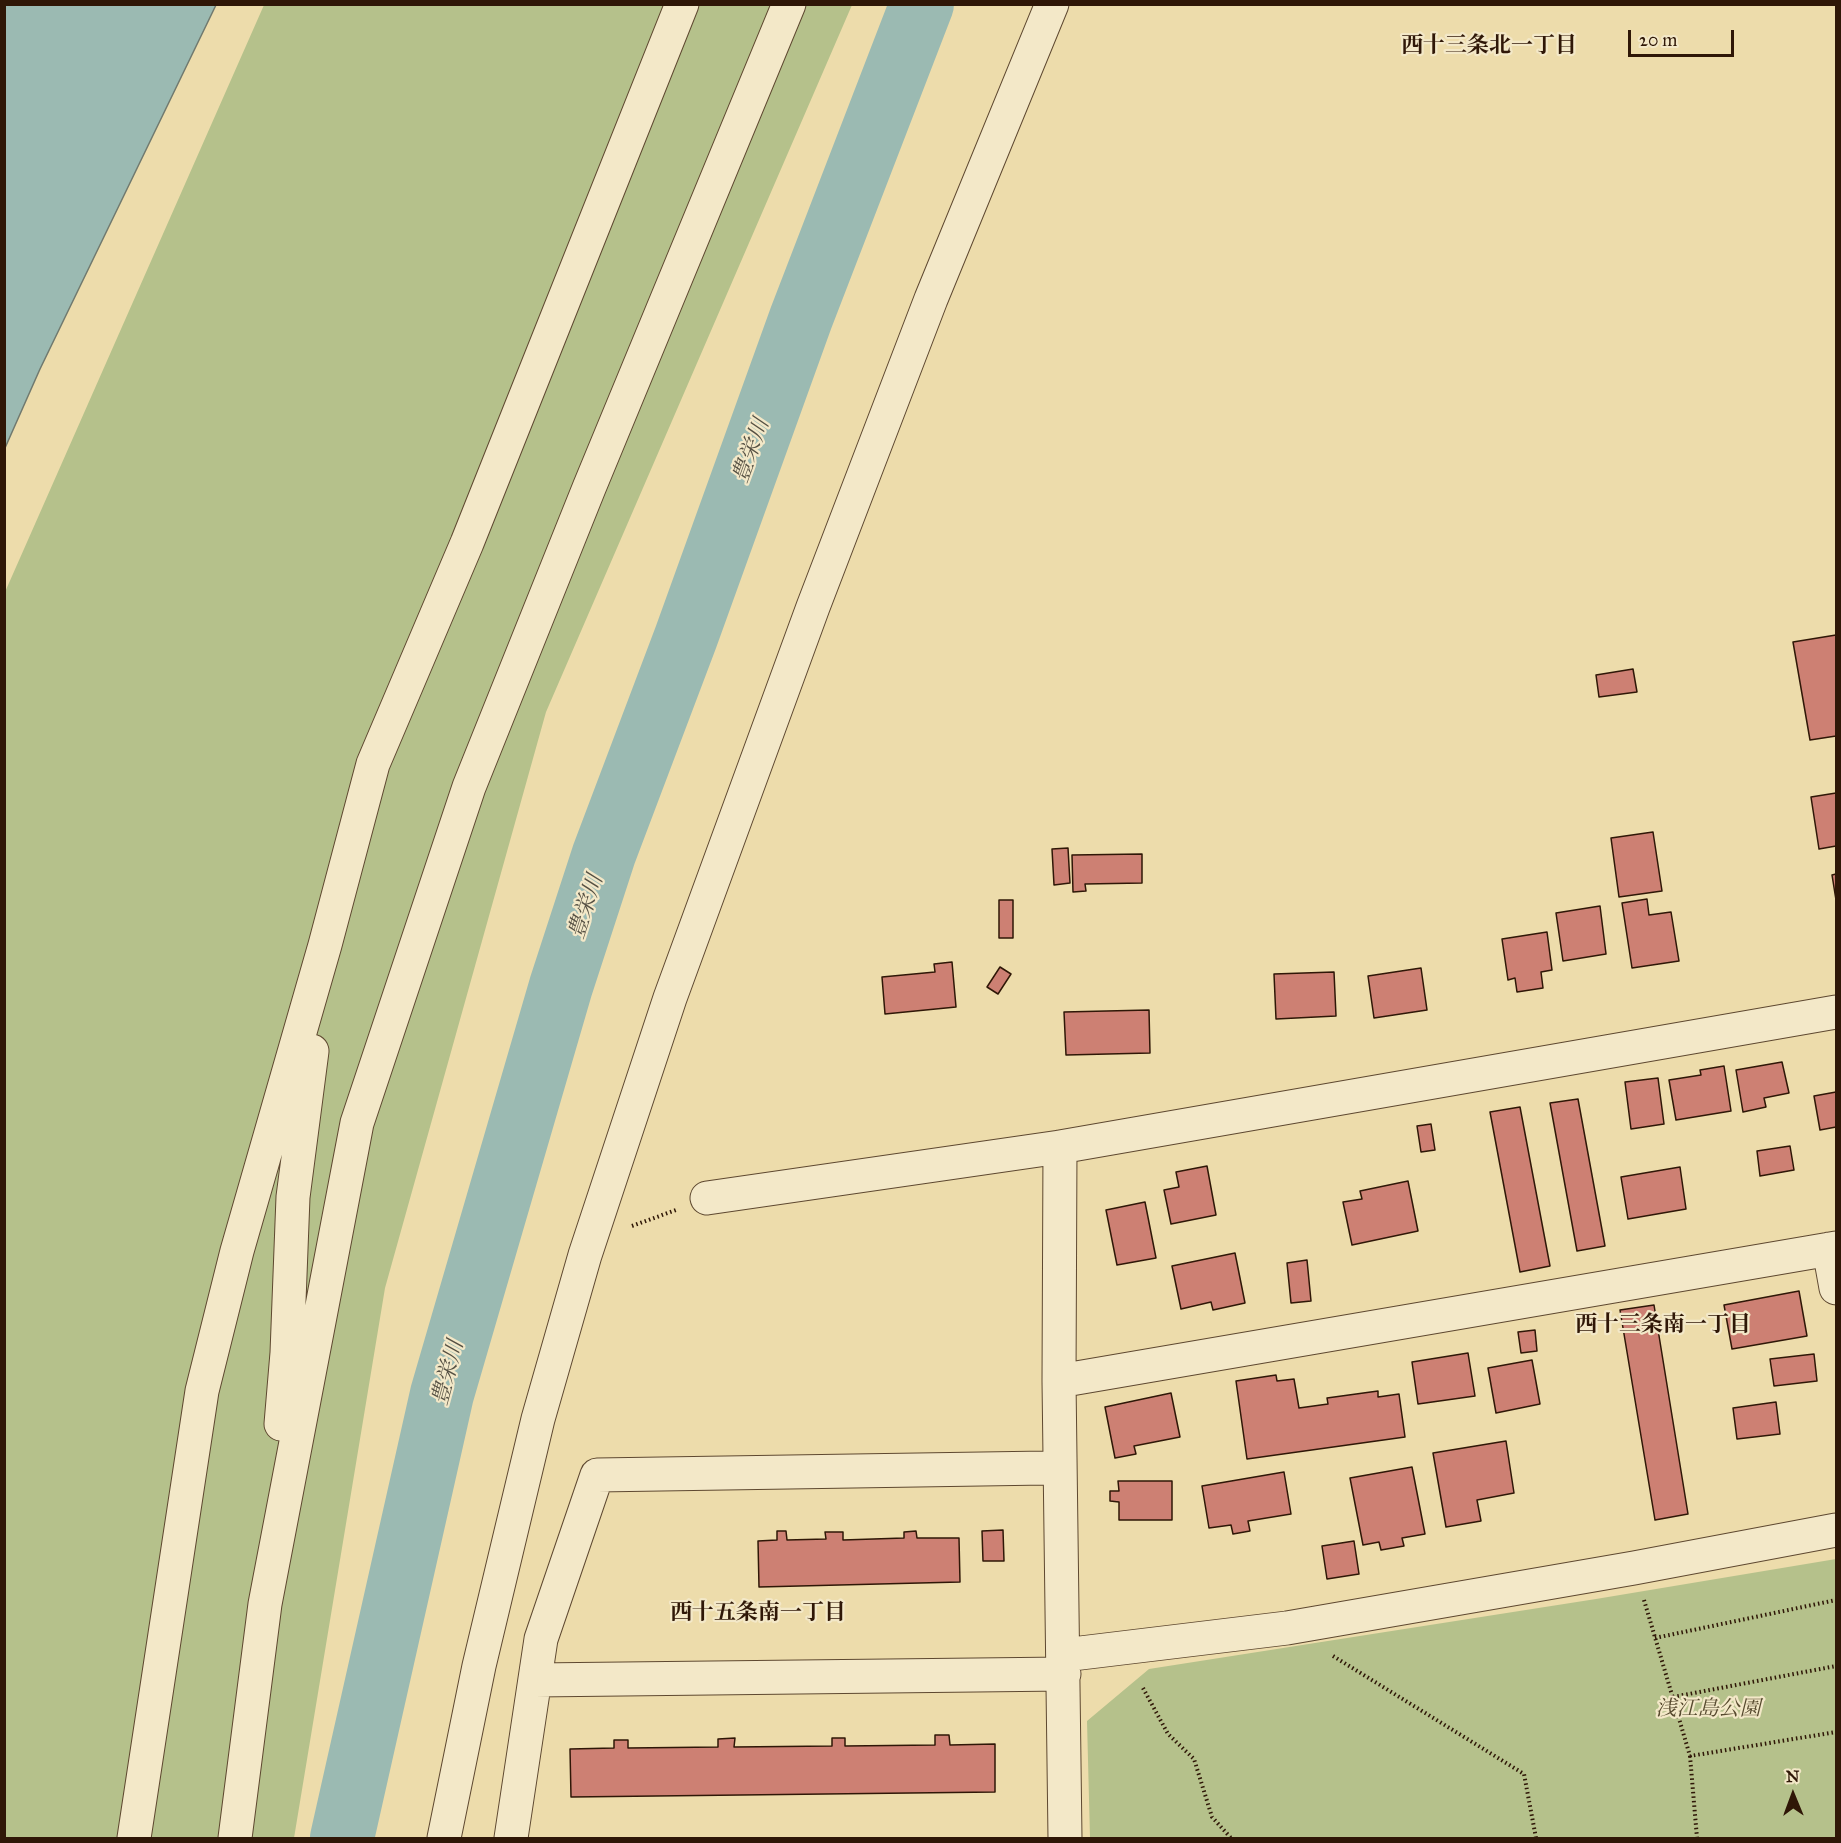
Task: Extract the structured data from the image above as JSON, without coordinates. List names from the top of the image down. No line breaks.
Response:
{"districts":["西十三条北一丁目","西十三条南一丁目","西十五条南一丁目"],"water":["豊栄川"],"parks":["浅江島公園"],"scale_bar":"20 m","north":"top"}
